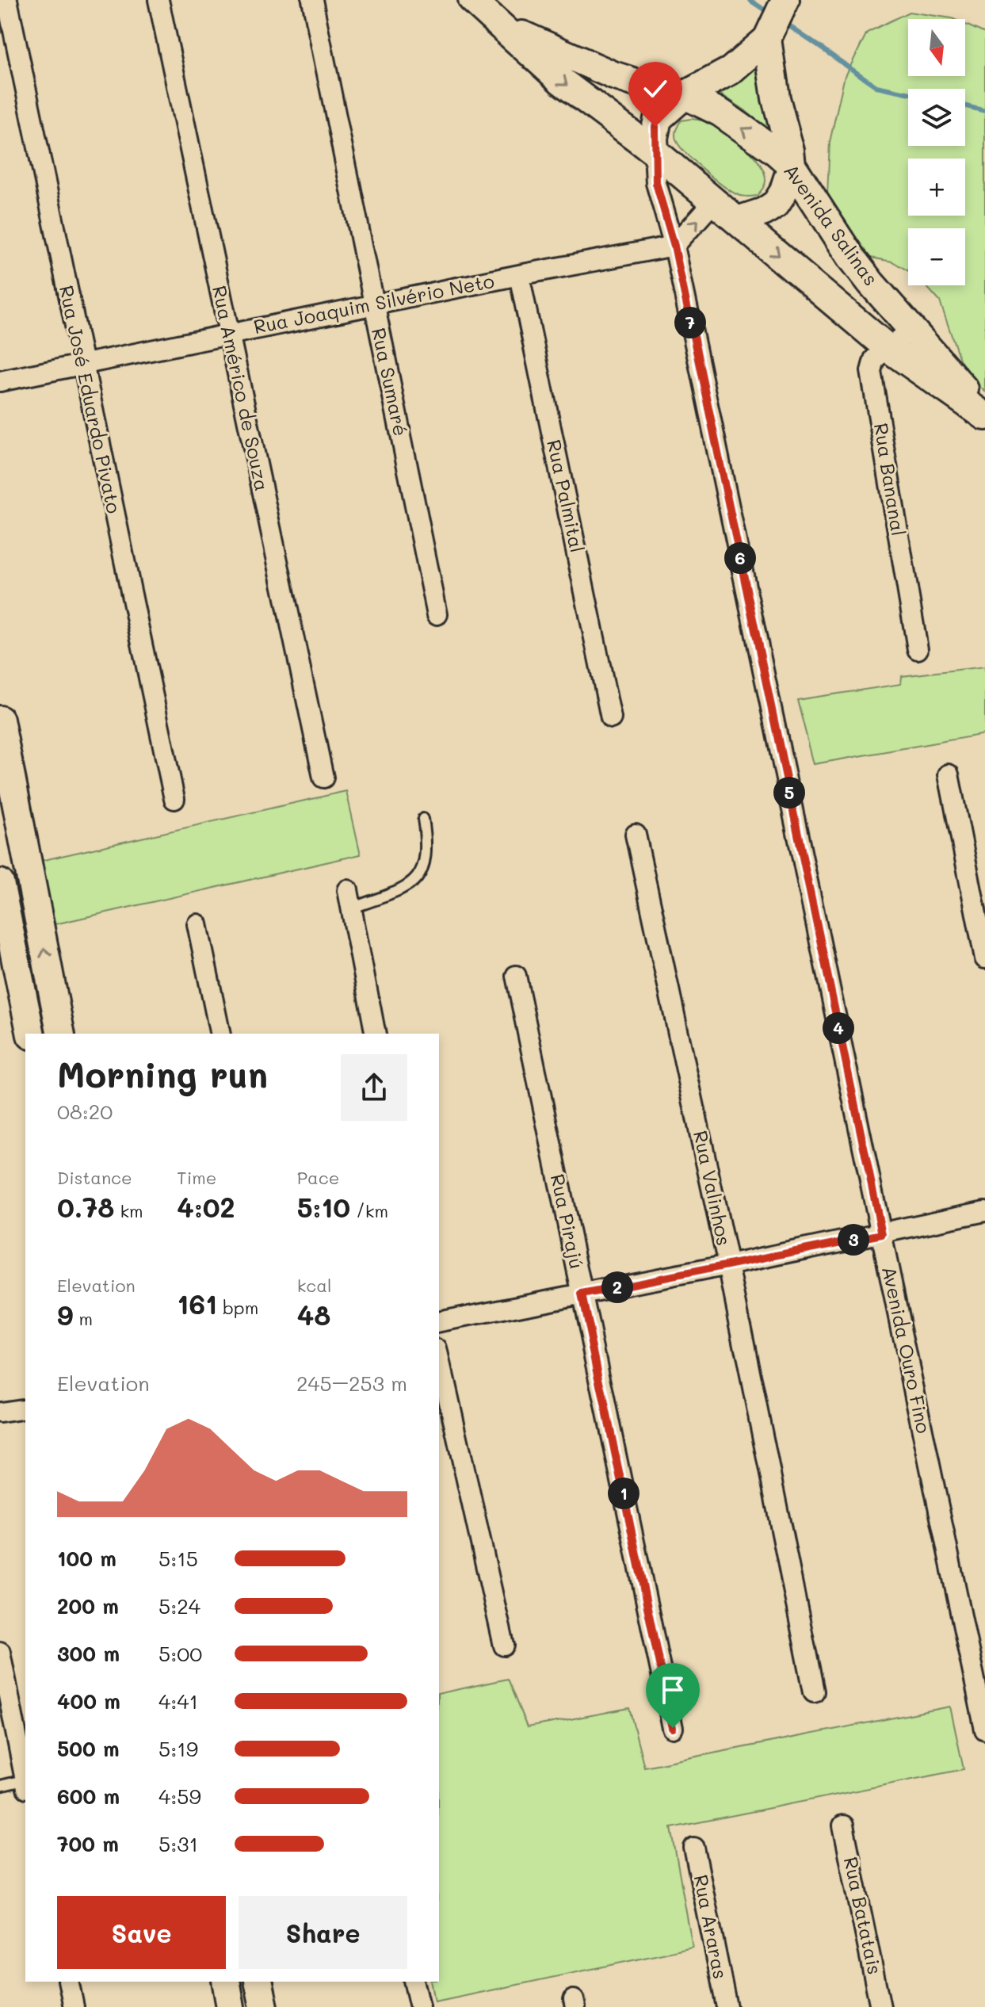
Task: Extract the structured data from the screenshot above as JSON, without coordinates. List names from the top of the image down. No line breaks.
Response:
{"streets":{"street":["Avenida Salinas","Rua Joaquim Silvério Neto","Rua Sumaré","Rua Américo de Souza","Rua José Eduardo Pivato","Rua Bananal","Rua Palmital","Rua Valinhos","Rua Pirajú","Avenida Ouro Fino","Rua Batatais","Rua Araras"]},"crossings":[["Avenida Salinas","Rua Bananal"],["Avenida Salinas","Avenida Ouro Fino"],["Rua Joaquim Silvério Neto","Rua Sumaré"],["Rua Joaquim Silvério Neto","Rua Américo de Souza"],["Rua Joaquim Silvério Neto","Rua José Eduardo Pivato"],["Rua Joaquim Silvério Neto","Rua Palmital"],["Rua Joaquim Silvério Neto","Avenida Ouro Fino"]],"north":"bottom","page":{"map_buttons":["+","−"],"pins":["7","6","5","4","3","2","1"],"heading":["Morning run","08:20"],"stats":[["Distance","0.78 km"],["Time","4:02"],["Pace","5:10 /km"],["Elevation","9 m"],["161 bpm"],["kcal","48"]],"chart":["Elevation","245–253 m"],"list":[{"name":"100 m","note":"5:15"},{"name":"200 m","note":"5:24"},{"name":"300 m","note":"5:00"},{"name":"400 m","note":"4:41"},{"name":"500 m","note":"5:19"},{"name":"600 m","note":"4:59"},{"name":"700 m","note":"5:31"}],"buttons":["Save","Share"]}}
